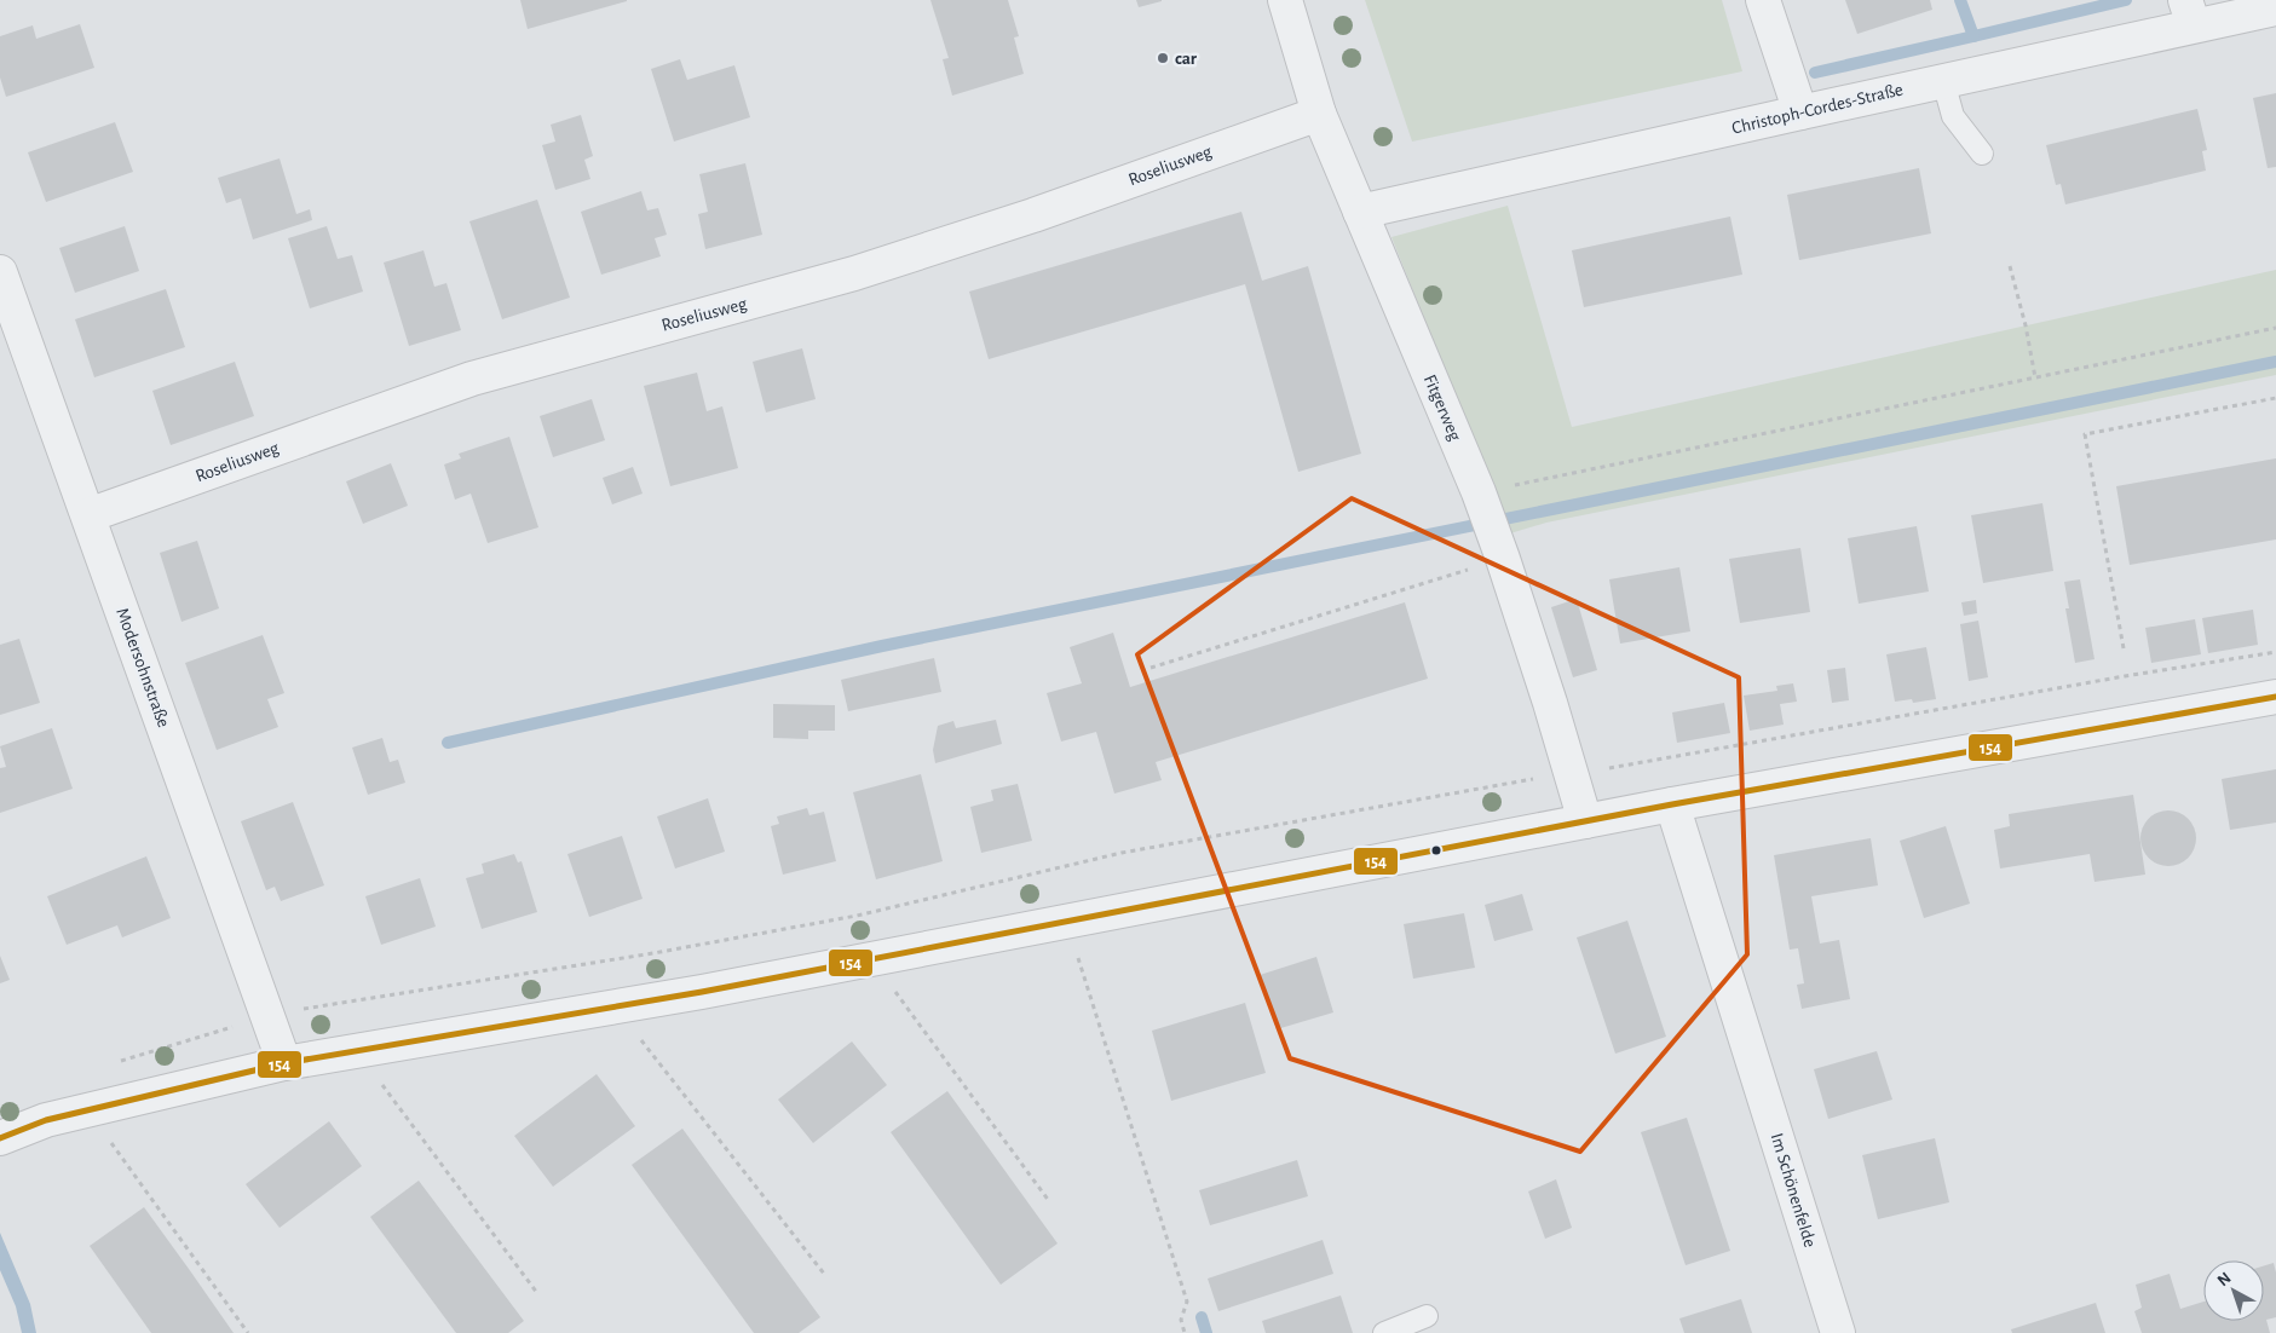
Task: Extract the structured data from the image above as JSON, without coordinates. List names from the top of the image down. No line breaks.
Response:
{"streets":{"street":["Christoph-Cordes-Straße","Roseliusweg","Fitgerweg","Modersohnstraße","Im Schönenfelde"]},"crossings":[["Christoph-Cordes-Straße","Fitgerweg"],["Roseliusweg","Fitgerweg"],["Roseliusweg","Modersohnstraße"]],"places":["car"],"lines":["transit line 154"],"north":"top left"}
